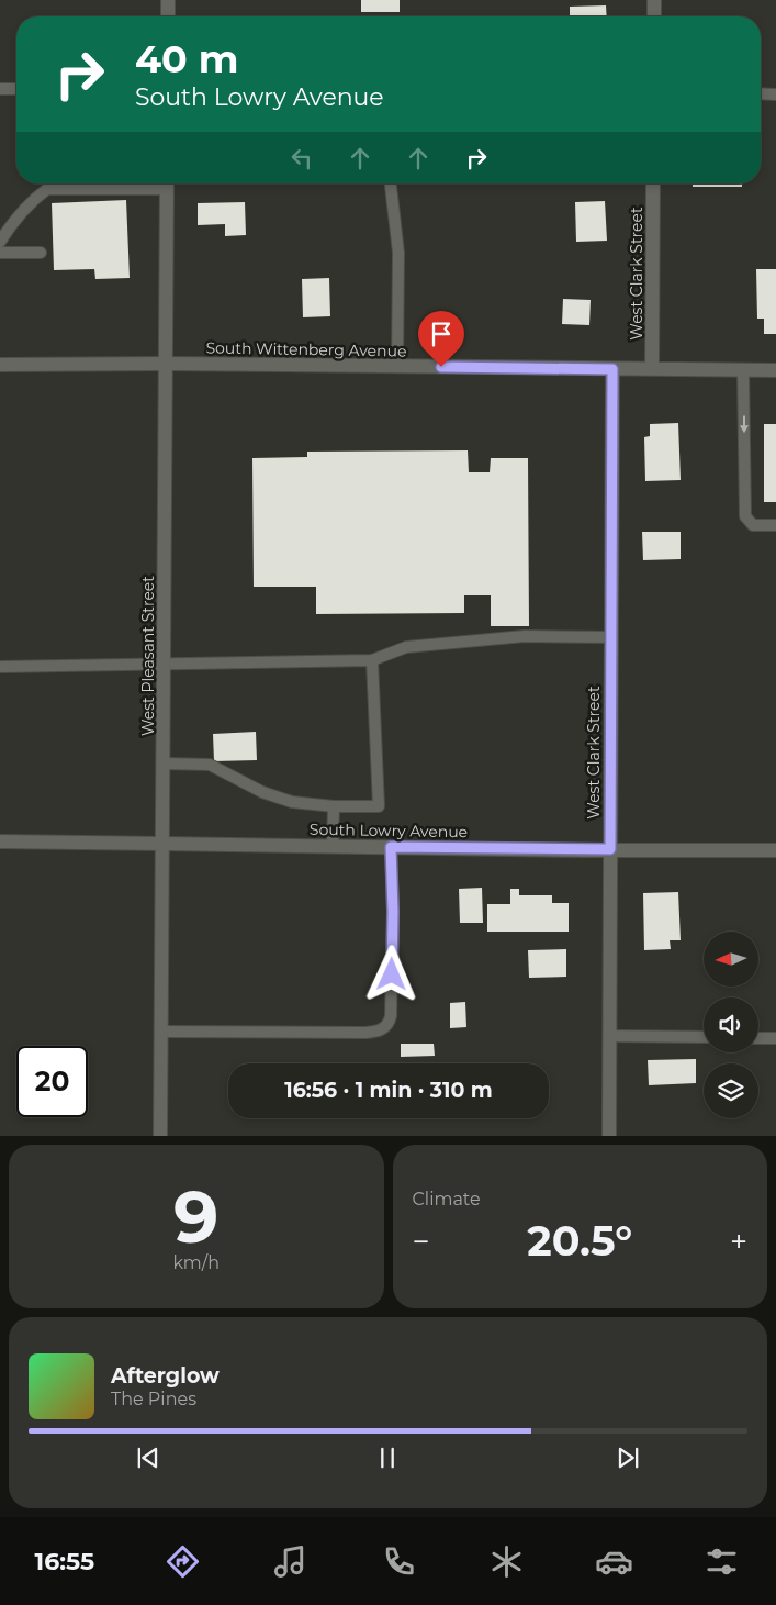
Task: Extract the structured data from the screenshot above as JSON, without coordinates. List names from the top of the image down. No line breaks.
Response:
{"streets":{"street":["West Clark Street","South Wittenberg Avenue","West Pleasant Street","South Lowry Avenue"]},"crossings":[["West Clark Street","South Wittenberg Avenue"],["West Clark Street","South Lowry Avenue"],["South Wittenberg Avenue","West Pleasant Street"],["West Pleasant Street","South Lowry Avenue"]],"north":"left","page":{"turn":["40 m","South Lowry Avenue"],"limit":"20","trip":"16:56 · 1 min · 310 m","tile":[["9","km/h"],"Climate"],"heat":["−","20.5°","+"],"song":["Afterglow","The Pines"],"tabs":"16:55"}}
